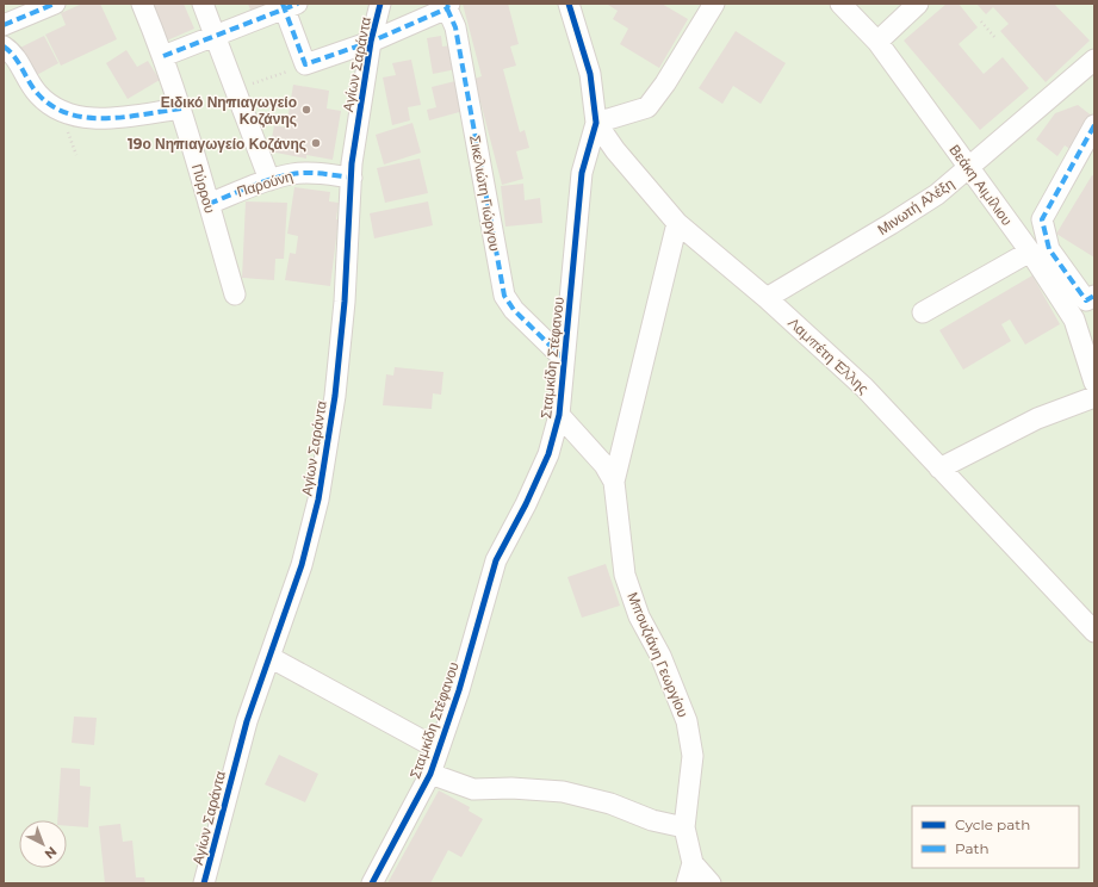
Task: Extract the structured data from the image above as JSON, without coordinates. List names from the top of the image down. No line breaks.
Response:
{"streets":{"street":["Αγίων Σαράντα","Παρούνη","Βεάκη Αιμίλιου","Πύρρου","Σικελιώτη Γιώργου","Μινωτή Αλέξη","Λαμπέτη Έλλης","Σταμκίδη Στέφανου","Μπουζιάνη Γεωργίου"]},"crossings":[["Αγίων Σαράντα","Παρούνη"],["Παρούνη","Πύρρου"],["Βεάκη Αιμίλιου","Μινωτή Αλέξη"],["Σικελιώτη Γιώργου","Σταμκίδη Στέφανου"],["Μινωτή Αλέξη","Λαμπέτη Έλλης"],["Λαμπέτη Έλλης","Σταμκίδη Στέφανου"],["Λαμπέτη Έλλης","Μπουζιάνη Γεωργίου"]],"places":["Ειδικό Νηπιαγωγείο Κοζάνης","19ο Νηπιαγωγείο Κοζάνης"],"legend":["Cycle path","Path"],"north":"bottom right"}
